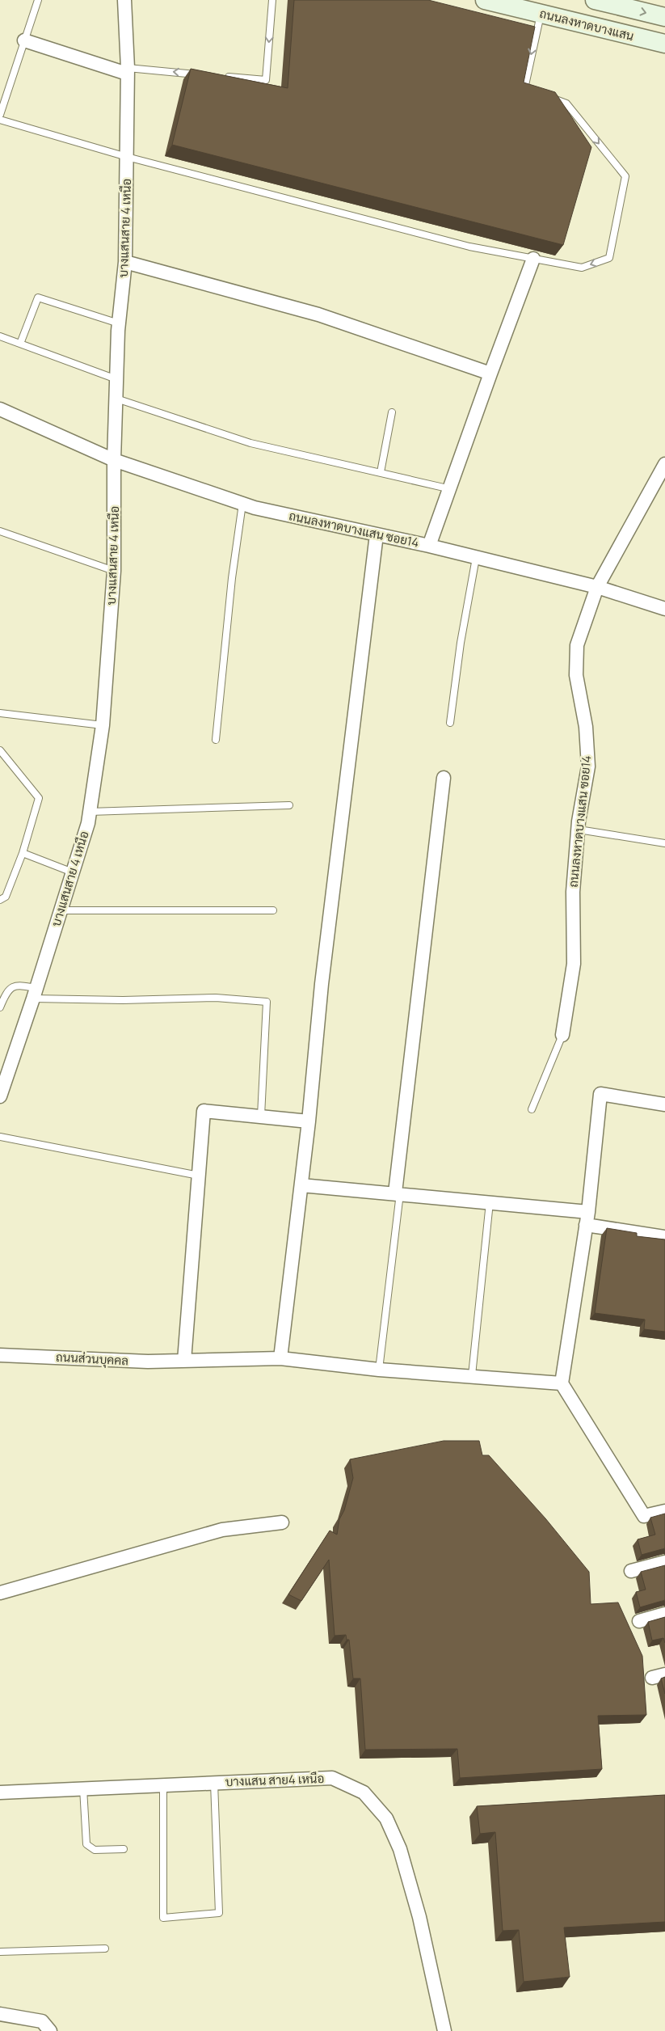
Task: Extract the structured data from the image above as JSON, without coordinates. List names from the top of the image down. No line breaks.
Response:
{"streets":{"main road":["ถนนลงหาดบางแสน"],"street":["บางแสนสาย 4 เหนือ","ถนนลงหาดบางแสน ซอย14","ถนนส่วนบุคคล","บางแสน สาย4 เหนือ"]},"crossings":[["บางแสนสาย 4 เหนือ","ถนนลงหาดบางแสน ซอย14"]]}
